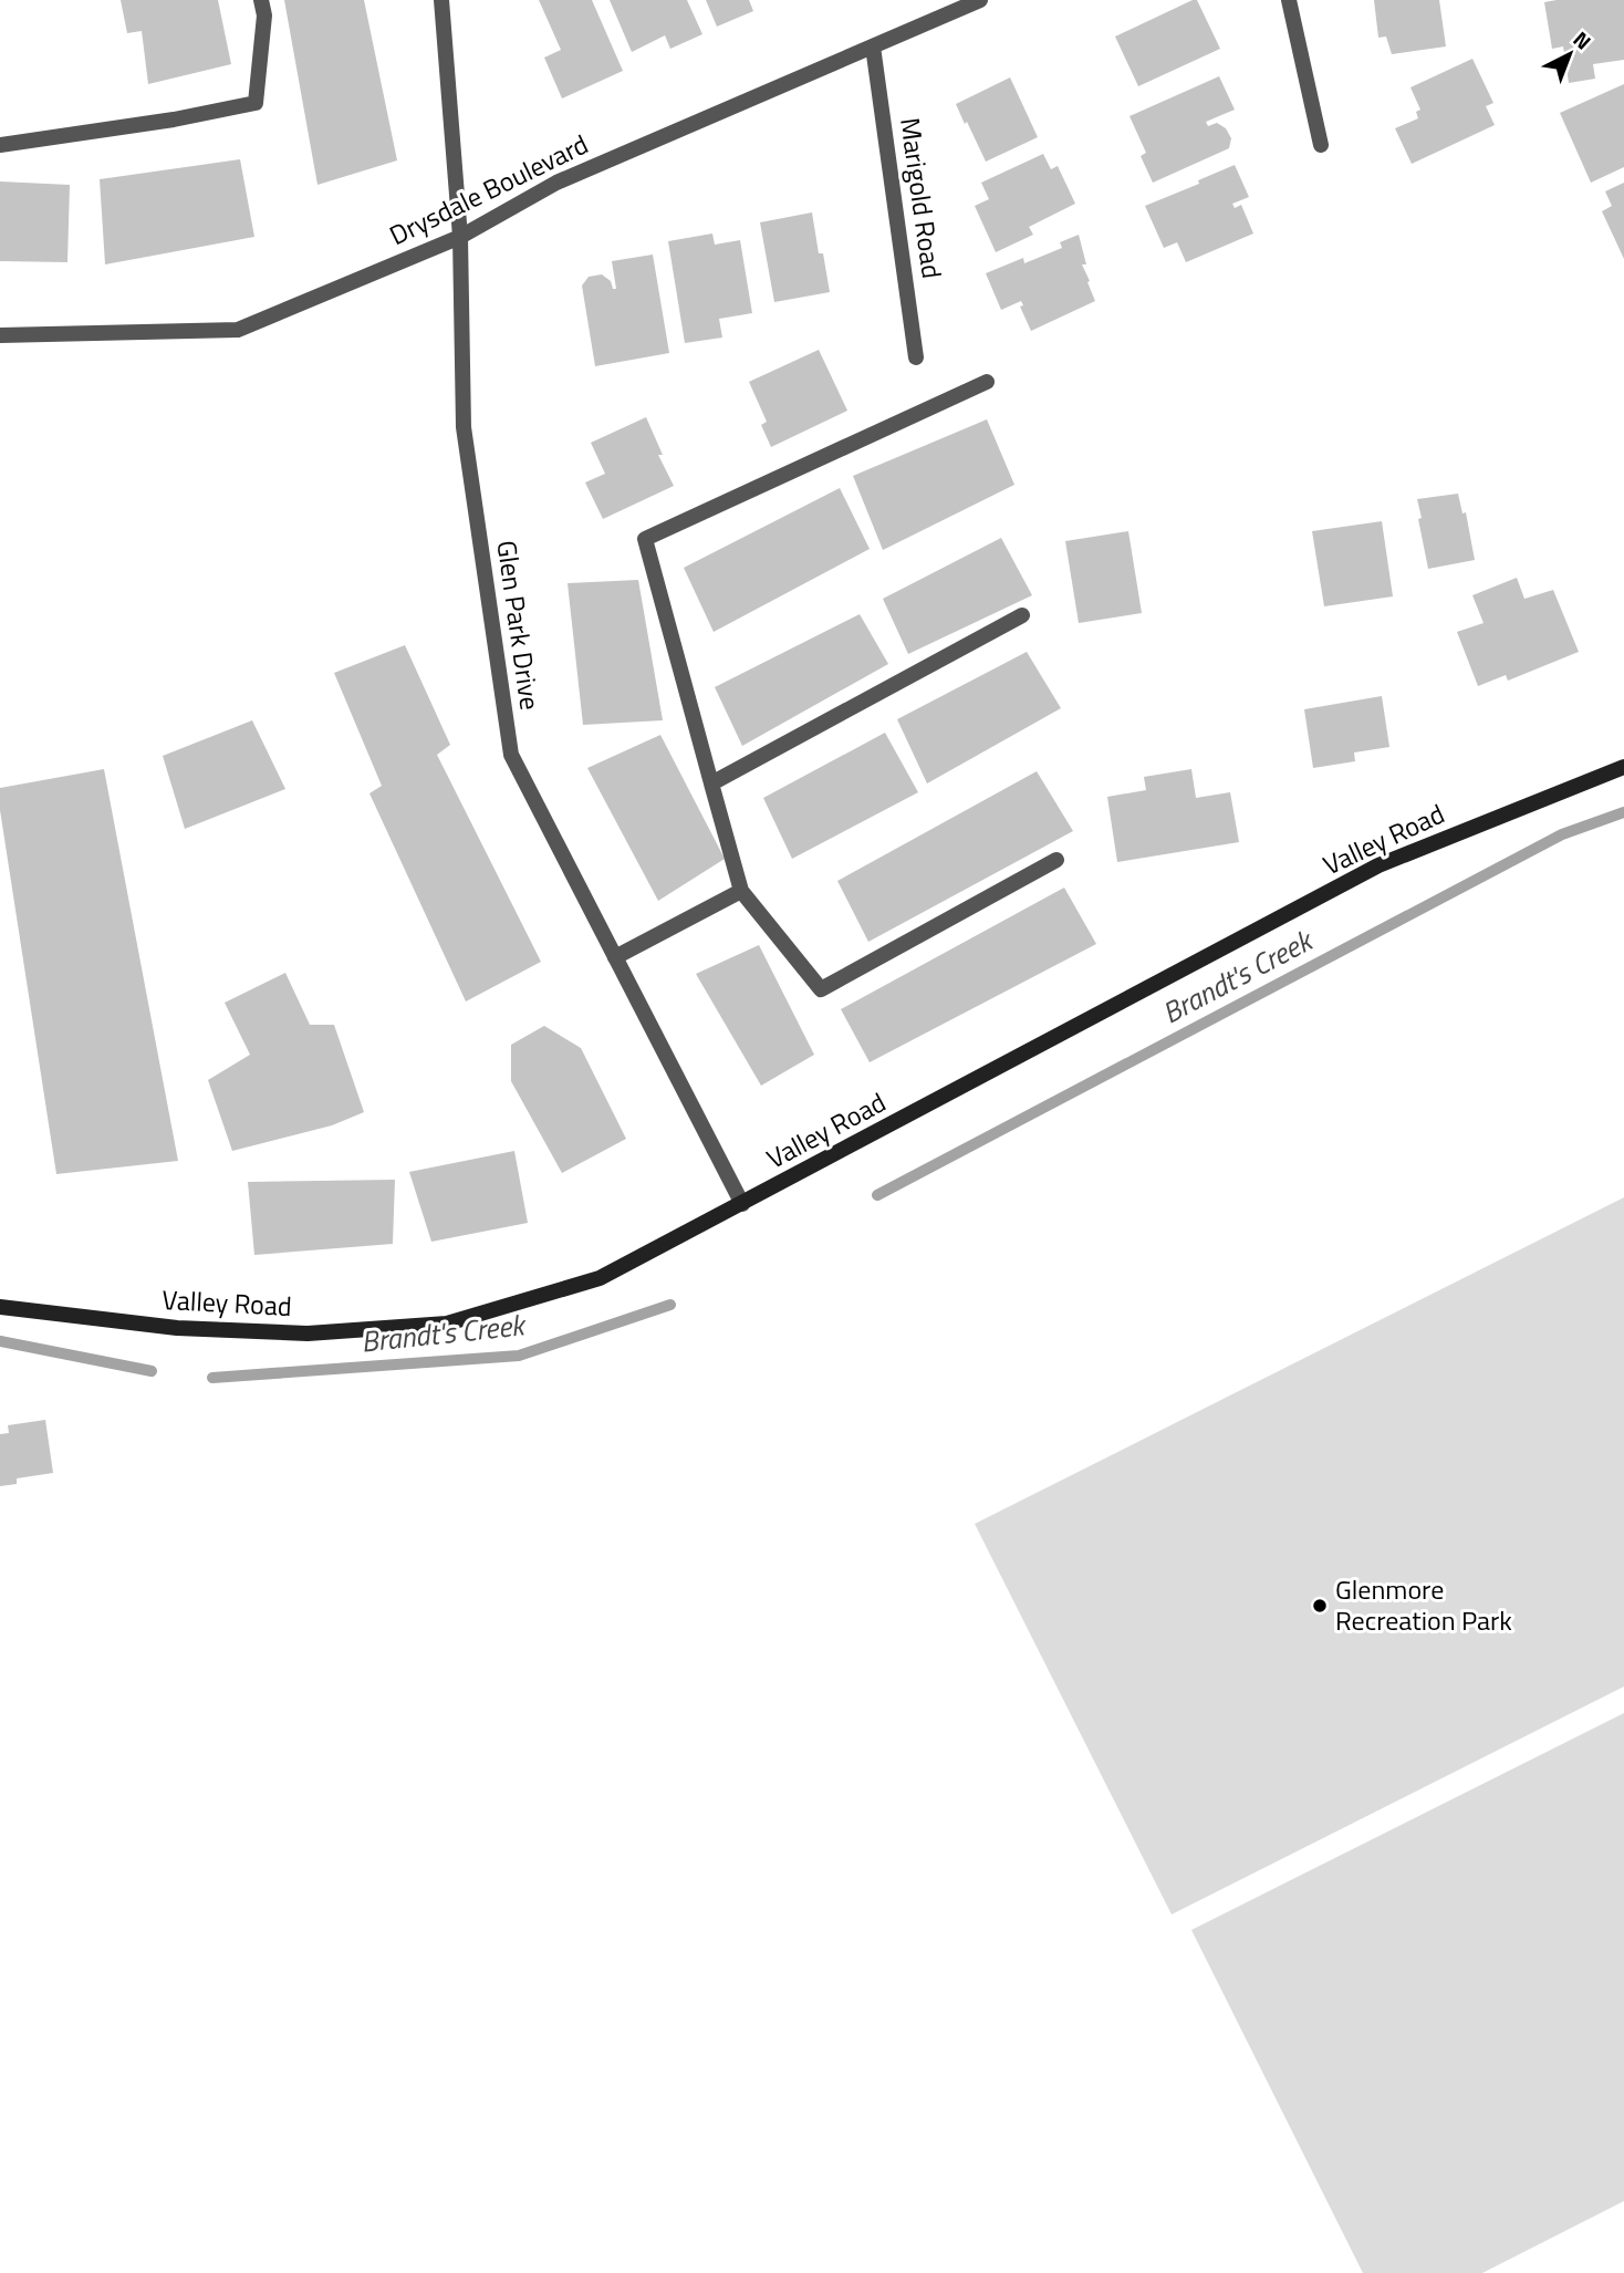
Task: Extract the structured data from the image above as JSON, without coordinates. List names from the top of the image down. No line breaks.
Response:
{"streets":{"street":["Drysdale Boulevard","Marigold Road","Glen Park Drive","Valley Road"]},"crossings":[["Drysdale Boulevard","Marigold Road"],["Drysdale Boulevard","Glen Park Drive"],["Glen Park Drive","Valley Road"]],"water":["Brandt's Creek"],"places":["Glenmore Recreation Park"],"north":"top right"}
